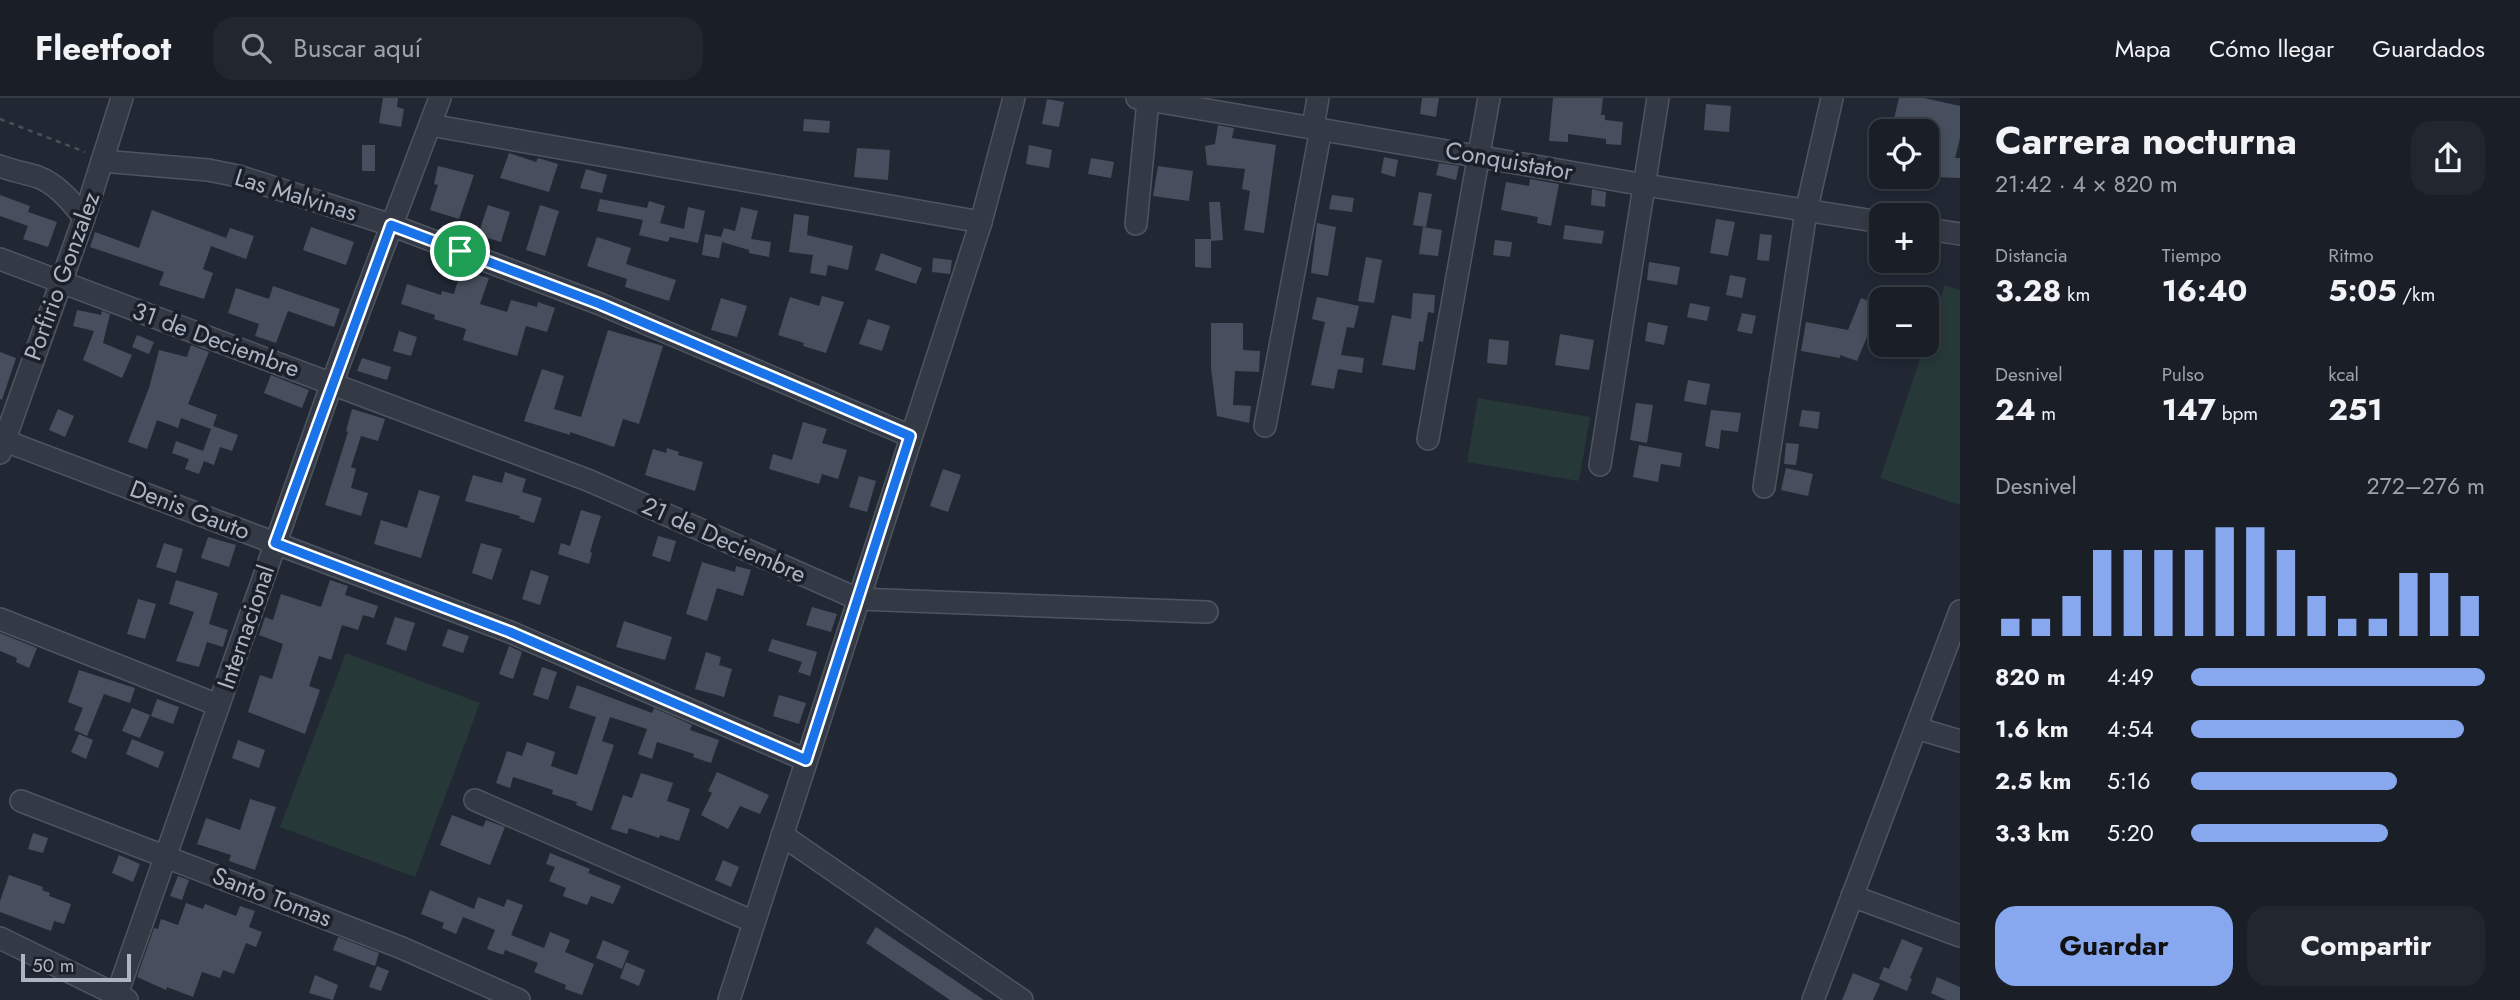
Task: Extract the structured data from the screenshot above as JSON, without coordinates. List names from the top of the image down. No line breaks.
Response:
{"streets":{"street":["Conquistator","Las Malvinas","Porfirio Gonzalez","31 de Deciembre","Denis Gauto","21 de Deciembre","Internacional","Santo Tomas"]},"crossings":[["Las Malvinas","Porfirio Gonzalez"],["Las Malvinas","Internacional"],["Porfirio Gonzalez","31 de Deciembre"],["Porfirio Gonzalez","Denis Gauto"],["31 de Deciembre","21 de Deciembre"],["31 de Deciembre","Internacional"],["Denis Gauto","Internacional"],["Internacional","Santo Tomas"]],"scale_bar":"50 m","page":{"header":"Fleetfoot","search":"Buscar aquí","nav":["Mapa","Cómo llegar","Guardados"],"heading":["Carrera nocturna","21:42 · 4 × 820 m"],"map_buttons":["+","−"],"stats":[["Distancia","3.28 km"],["Tiempo","16:40"],["Ritmo","5:05 /km"],["Desnivel","24 m"],["Pulso","147 bpm"],["kcal","251"]],"chart":["Desnivel","272–276 m"],"list":[{"name":"820 m","note":"4:49"},{"name":"1.6 km","note":"4:54"},{"name":"2.5 km","note":"5:16"},{"name":"3.3 km","note":"5:20"}],"buttons":["Guardar","Compartir"],"scale":"50 m"}}
